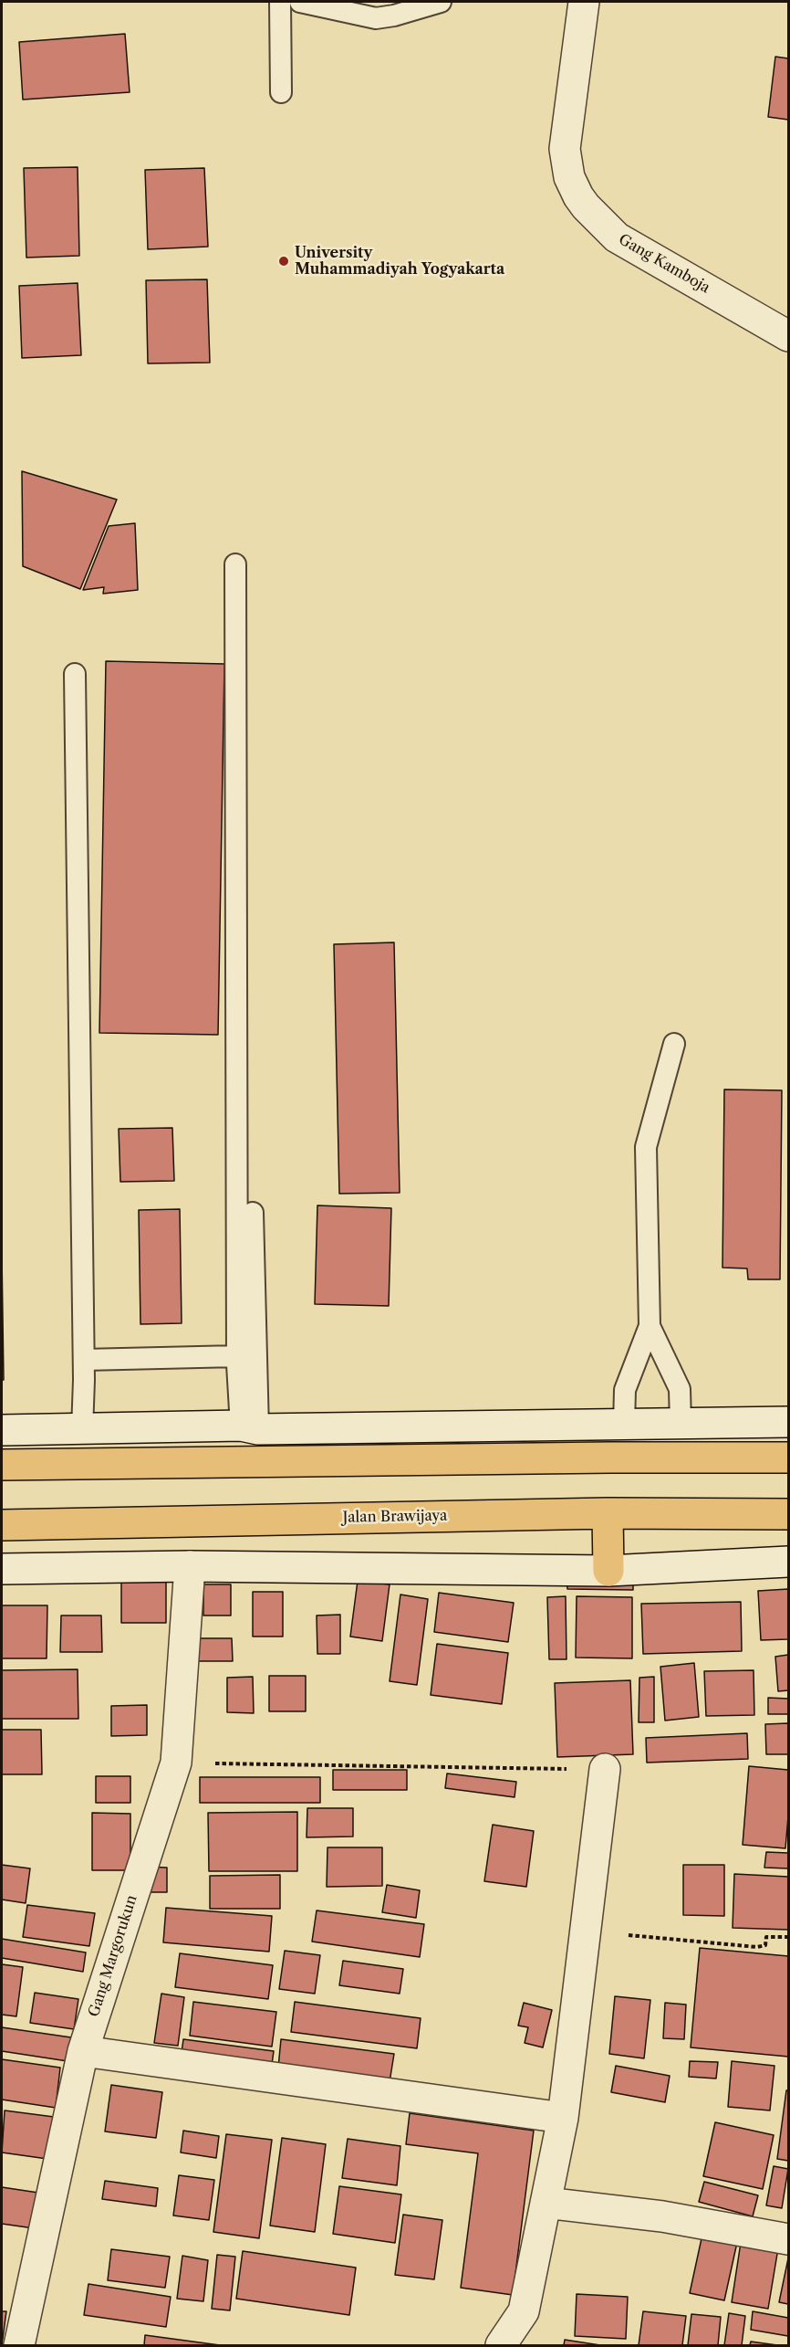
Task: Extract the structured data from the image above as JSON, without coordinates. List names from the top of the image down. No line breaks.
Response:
{"streets":{"highway":["Jalan Brawijaya"],"street":["Gang Kamboja","Gang Margorukun"]},"places":["University Muhammadiyah Yogyakarta"]}
